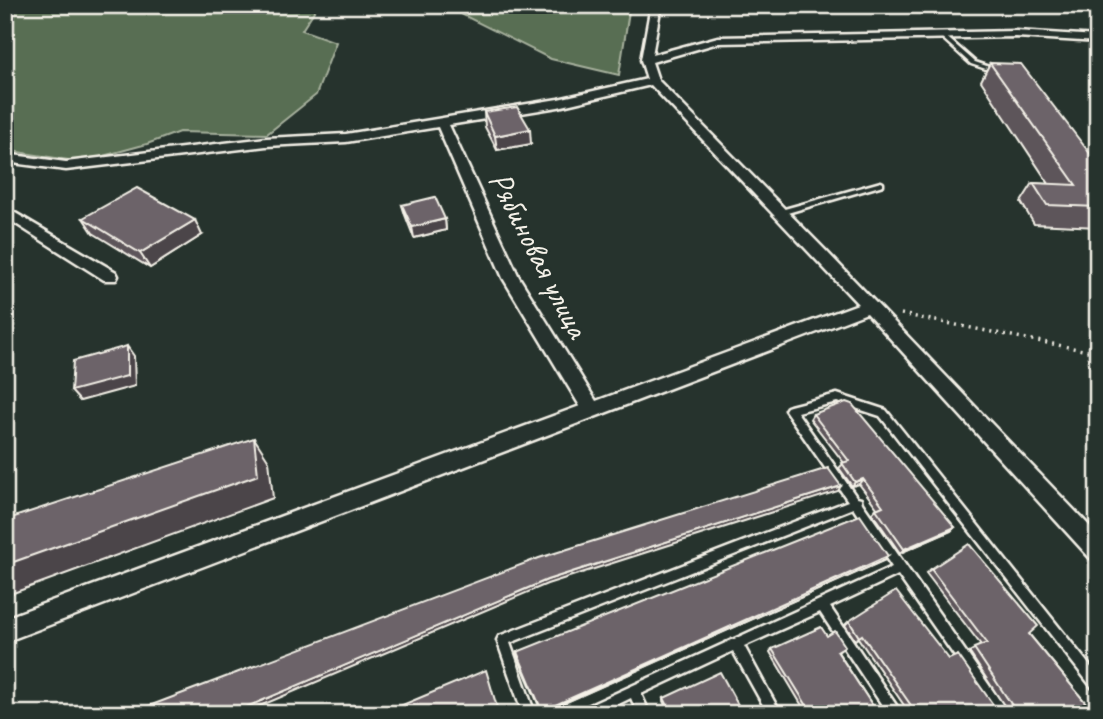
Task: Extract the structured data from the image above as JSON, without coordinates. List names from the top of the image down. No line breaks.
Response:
{"streets":{"street":["Рябиновая улица"]}}
